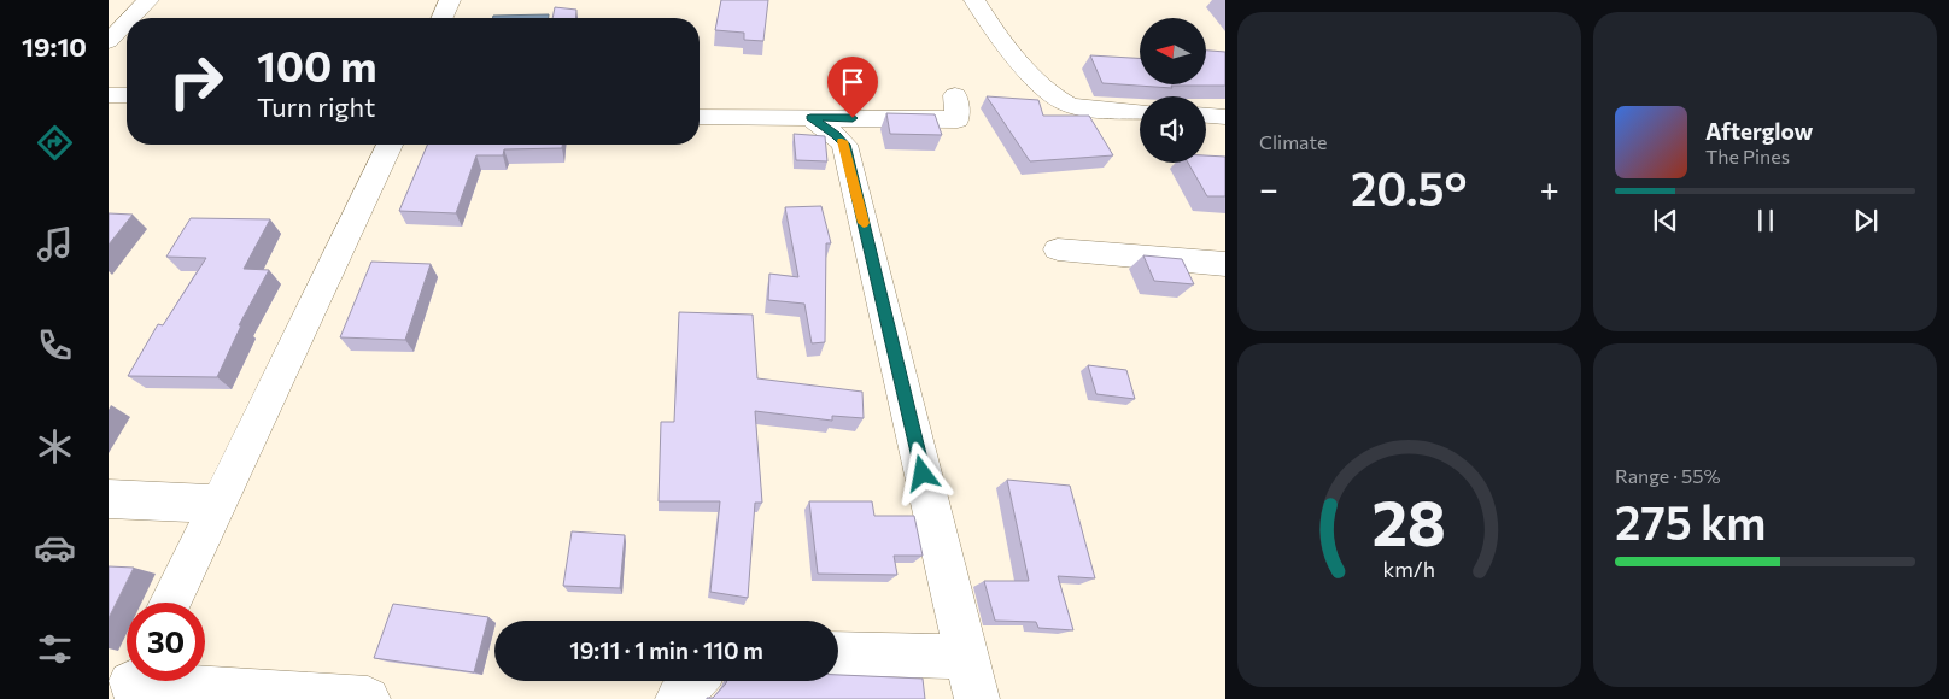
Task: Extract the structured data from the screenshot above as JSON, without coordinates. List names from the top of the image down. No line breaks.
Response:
{"north":"left","page":{"tabs":"19:10","tile":["Climate",["Range · 55%","275 km"]],"turn":["100 m","Turn right"],"song":["Afterglow","The Pines"],"heat":["−","20.5°","+"],"limit":"30","trip":"19:11 · 1 min · 110 m","gauge":["28","km/h"]}}
